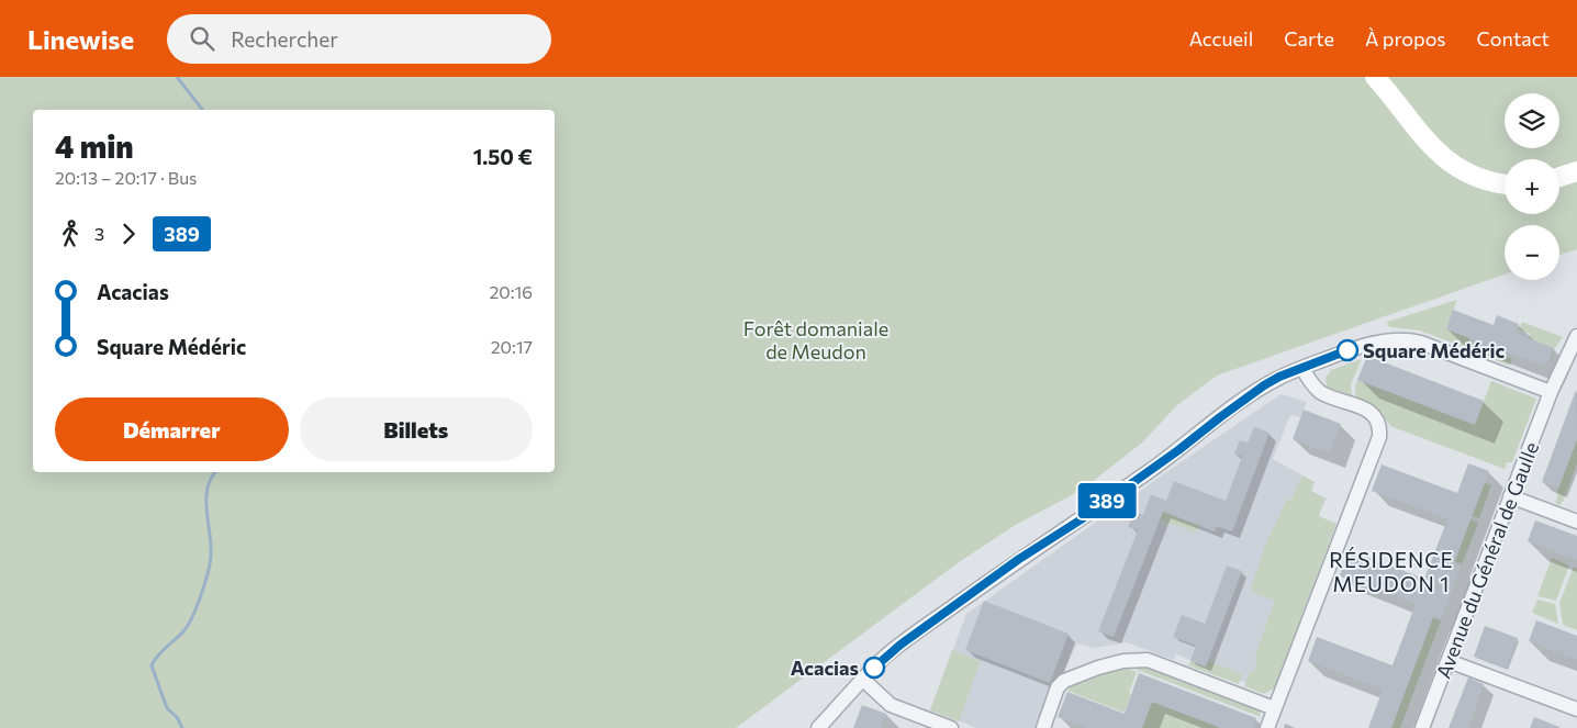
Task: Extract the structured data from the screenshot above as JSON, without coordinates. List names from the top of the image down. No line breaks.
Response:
{"streets":{"street":["Avenue du Général de Gaulle"]},"districts":["RÉSIDENCE MEUDON 1"],"parks":["Forêt domaniale de Meudon"],"places":["Square Médéric","Acacias"],"lines":["bus line 389"],"page":{"header":"Linewise","search":"Rechercher","nav":["Accueil","Carte","À propos","Contact"],"on_map":"389","map_buttons":["+","−"],"heading":["4 min","20:13 – 20:17 · Bus","1.50 €"],"legs":["3","389"],"list":[{"name":"Acacias","value":"20:16"},{"name":"Square Médéric","value":"20:17"}],"buttons":["Démarrer","Billets"]}}
